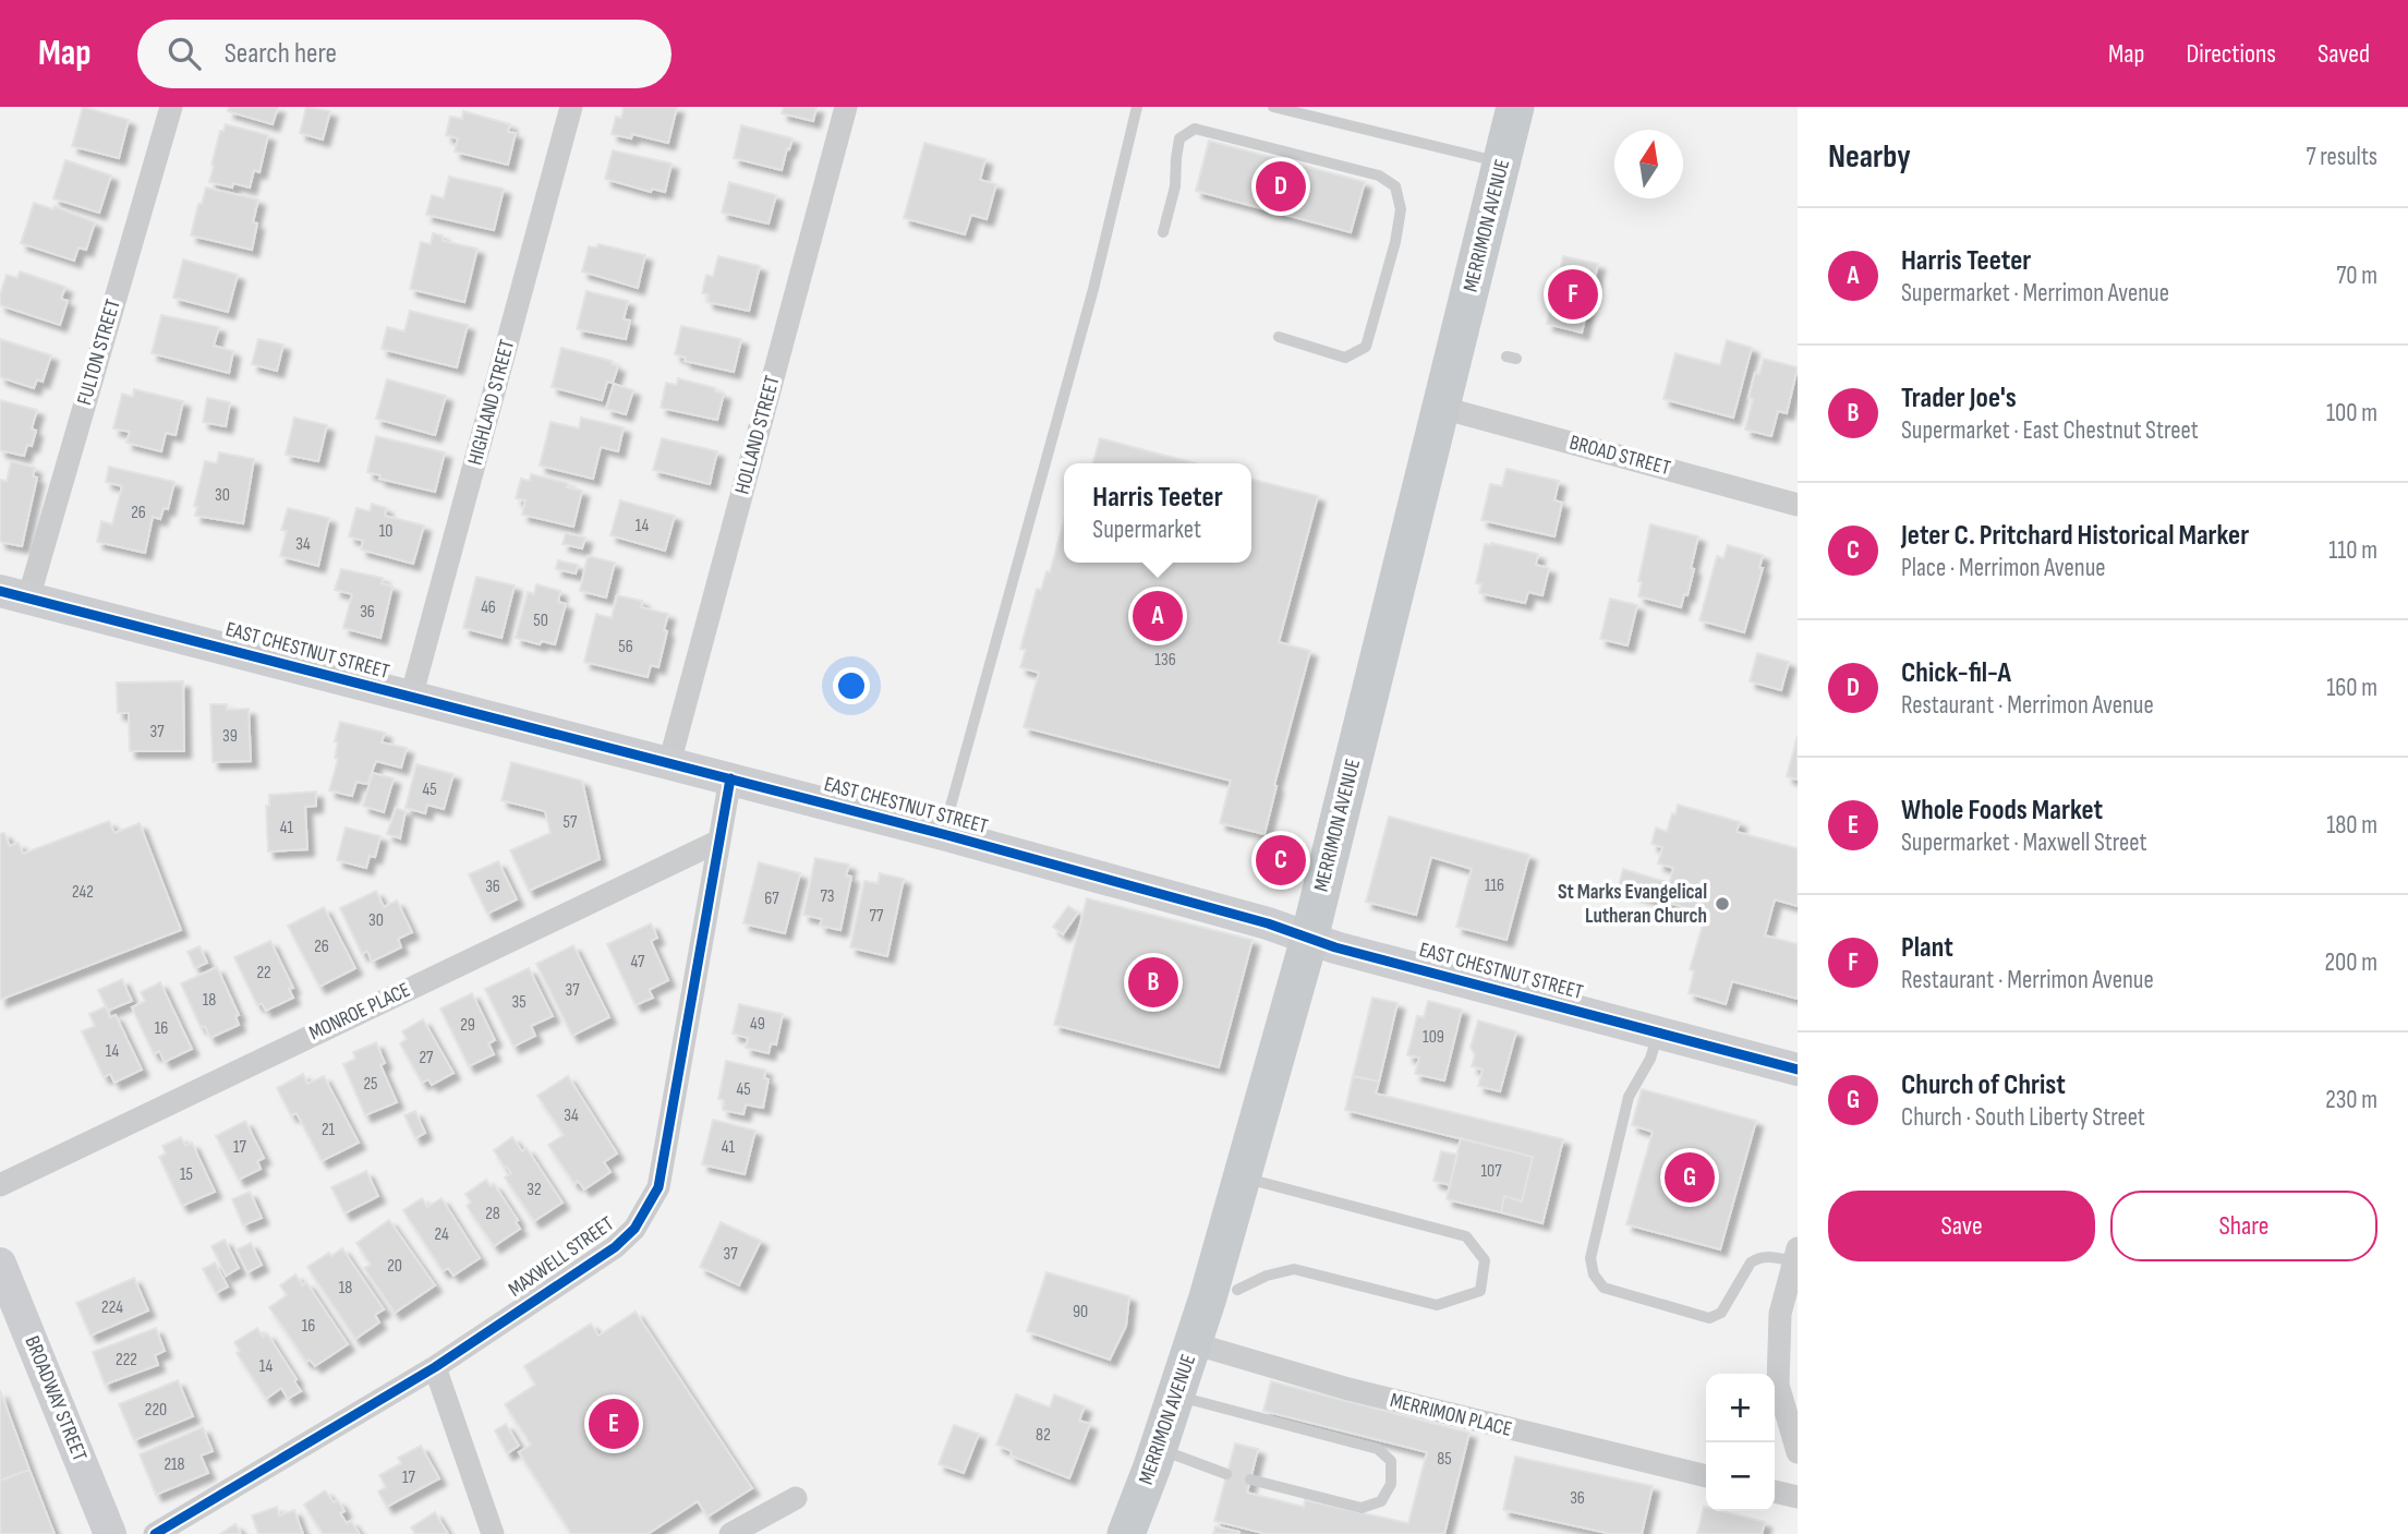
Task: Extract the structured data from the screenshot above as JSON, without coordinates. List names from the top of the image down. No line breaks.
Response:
{"streets":{"main road":["MERRIMON AVENUE"],"street":["FULTON STREET","HIGHLAND STREET","HOLLAND STREET","BROAD STREET","EAST CHESTNUT STREET","MONROE PLACE","MAXWELL STREET","BROADWAY STREET","MERRIMON PLACE"]},"crossings":[["MERRIMON AVENUE","BROAD STREET"],["MERRIMON AVENUE","EAST CHESTNUT STREET"],["MERRIMON AVENUE","MERRIMON PLACE"],["FULTON STREET","EAST CHESTNUT STREET"],["HIGHLAND STREET","EAST CHESTNUT STREET"],["HOLLAND STREET","EAST CHESTNUT STREET"],["EAST CHESTNUT STREET","MAXWELL STREET"],["MONROE PLACE","MAXWELL STREET"]],"places":["St Marks Evangelical Lutheran Church"],"house_numbers":["30","26","14","10","34","46","36","50","56","136","37","39","45","57","41","116","36","242","73","67","77","30","26","47","22","37","18","35","49","29","16","109","14","27","25","45","34","21","17","41","107","15","32","28","24","37","20","18","224","90","16","222","14","220","82","85","218","17","36"],"north":"top","page":{"header":"Map","search":"Search here","nav":["Map","Directions","Saved"],"heading":["Nearby","7 results"],"pins":["D","F","A","C","B","G","E"],"list":[{"mark":"A","name":"Harris Teeter","note":"Supermarket · Merrimon Avenue","value":"70 m"},{"mark":"B","name":"Trader Joe's","note":"Supermarket · East Chestnut Street","value":"100 m"},{"mark":"C","name":"Jeter C. Pritchard Historical Marker","note":"Place · Merrimon Avenue","value":"110 m"},{"mark":"D","name":"Chick-fil-A","note":"Restaurant · Merrimon Avenue","value":"160 m"},{"mark":"E","name":"Whole Foods Market","note":"Supermarket · Maxwell Street","value":"180 m"},{"mark":"F","name":"Plant","note":"Restaurant · Merrimon Avenue","value":"200 m"},{"mark":"G","name":"Church of Christ","note":"Church · South Liberty Street","value":"230 m"}],"popup":["Harris Teeter","Supermarket"],"buttons":["Save","Share"],"map_buttons":["+","−"]}}
